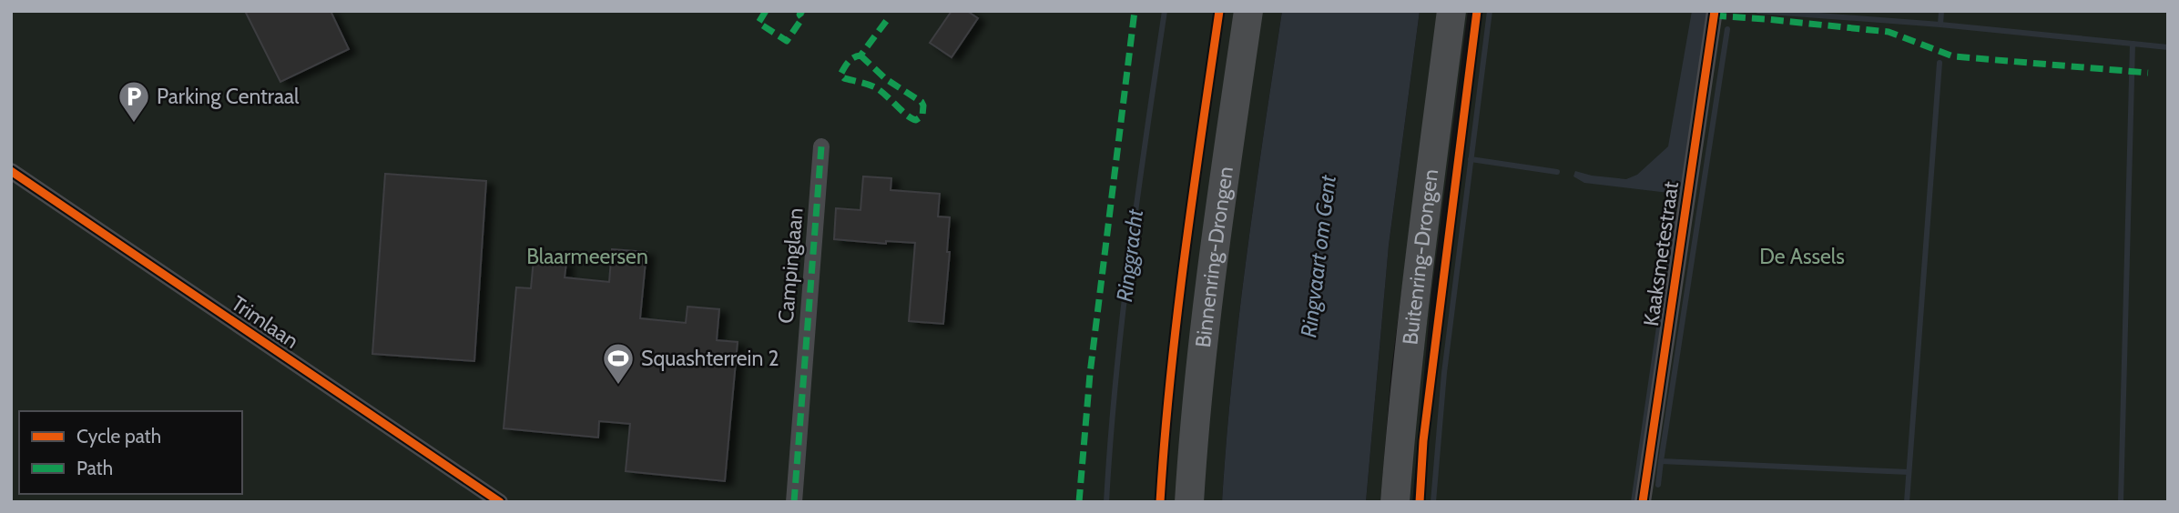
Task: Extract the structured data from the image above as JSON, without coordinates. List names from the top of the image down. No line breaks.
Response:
{"streets":{"highway":["Binnenring-Drongen","Buitenring-Drongen"],"street":["Kaaksmetestraat","Campinglaan","Trimlaan"]},"water":["Ringgracht","Ringvaart om Gent"],"parks":["Blaarmeersen","De Assels"],"places":{"parking":["Parking Centraal"],"sports":["Squashterrein 2"]},"legend":["Cycle path","Path"]}
